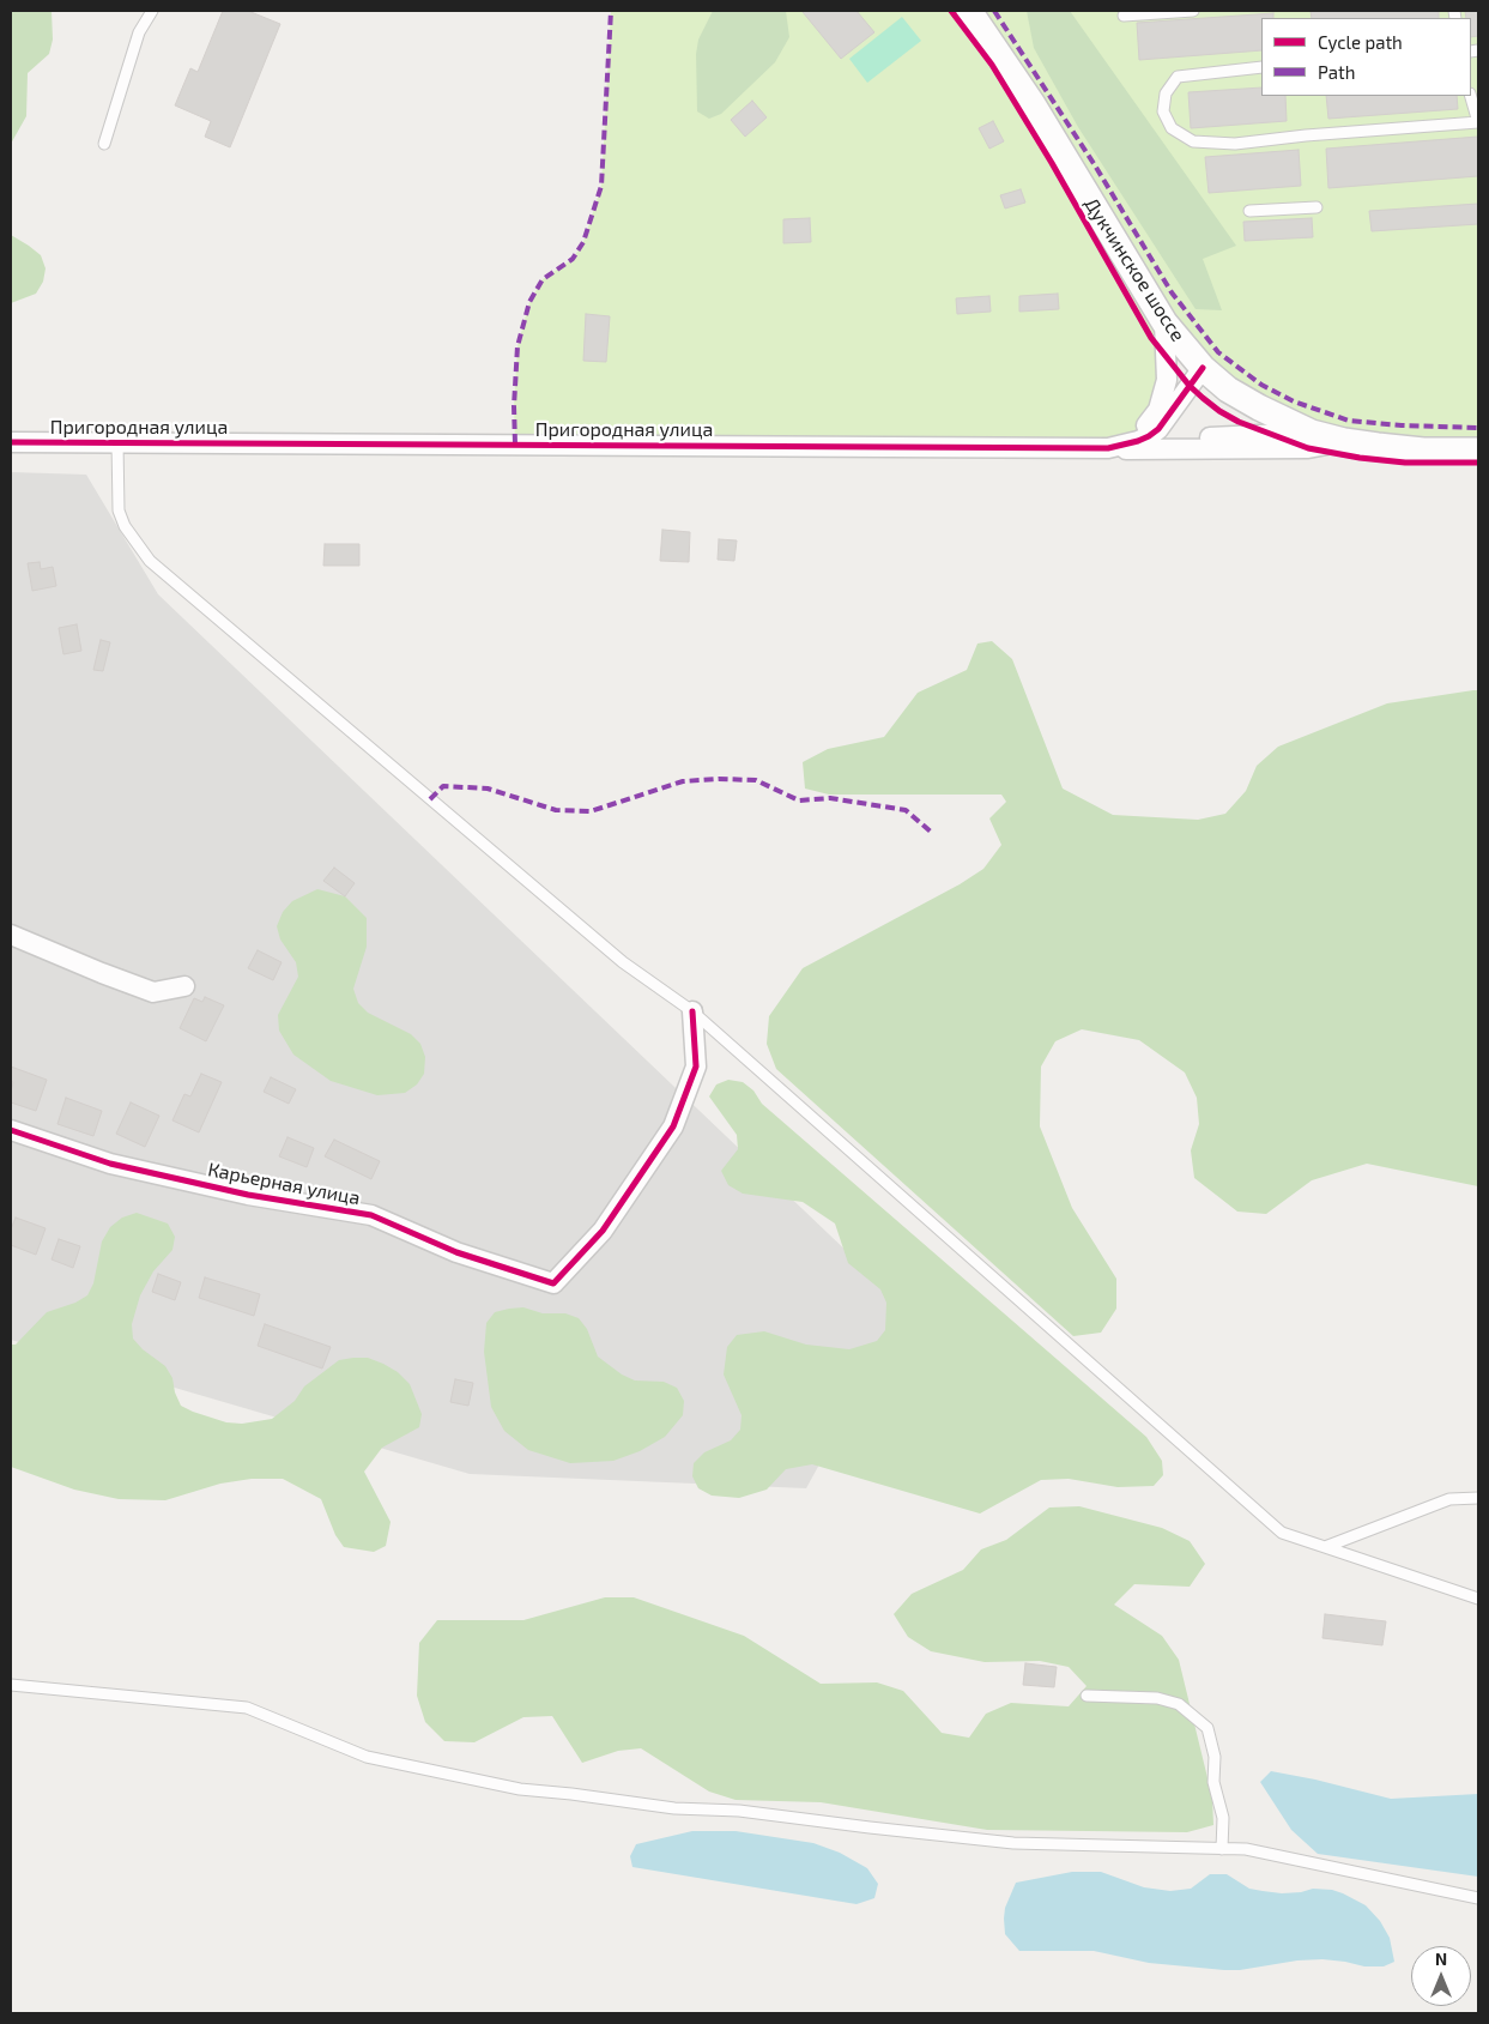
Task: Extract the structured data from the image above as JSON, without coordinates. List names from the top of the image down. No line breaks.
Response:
{"streets":{"street":["Дукчинское шоссе","Пригородная улица","Карьерная улица"]},"crossings":[["Дукчинское шоссе","Пригородная улица"]],"legend":["Cycle path","Path"],"north":"top"}
